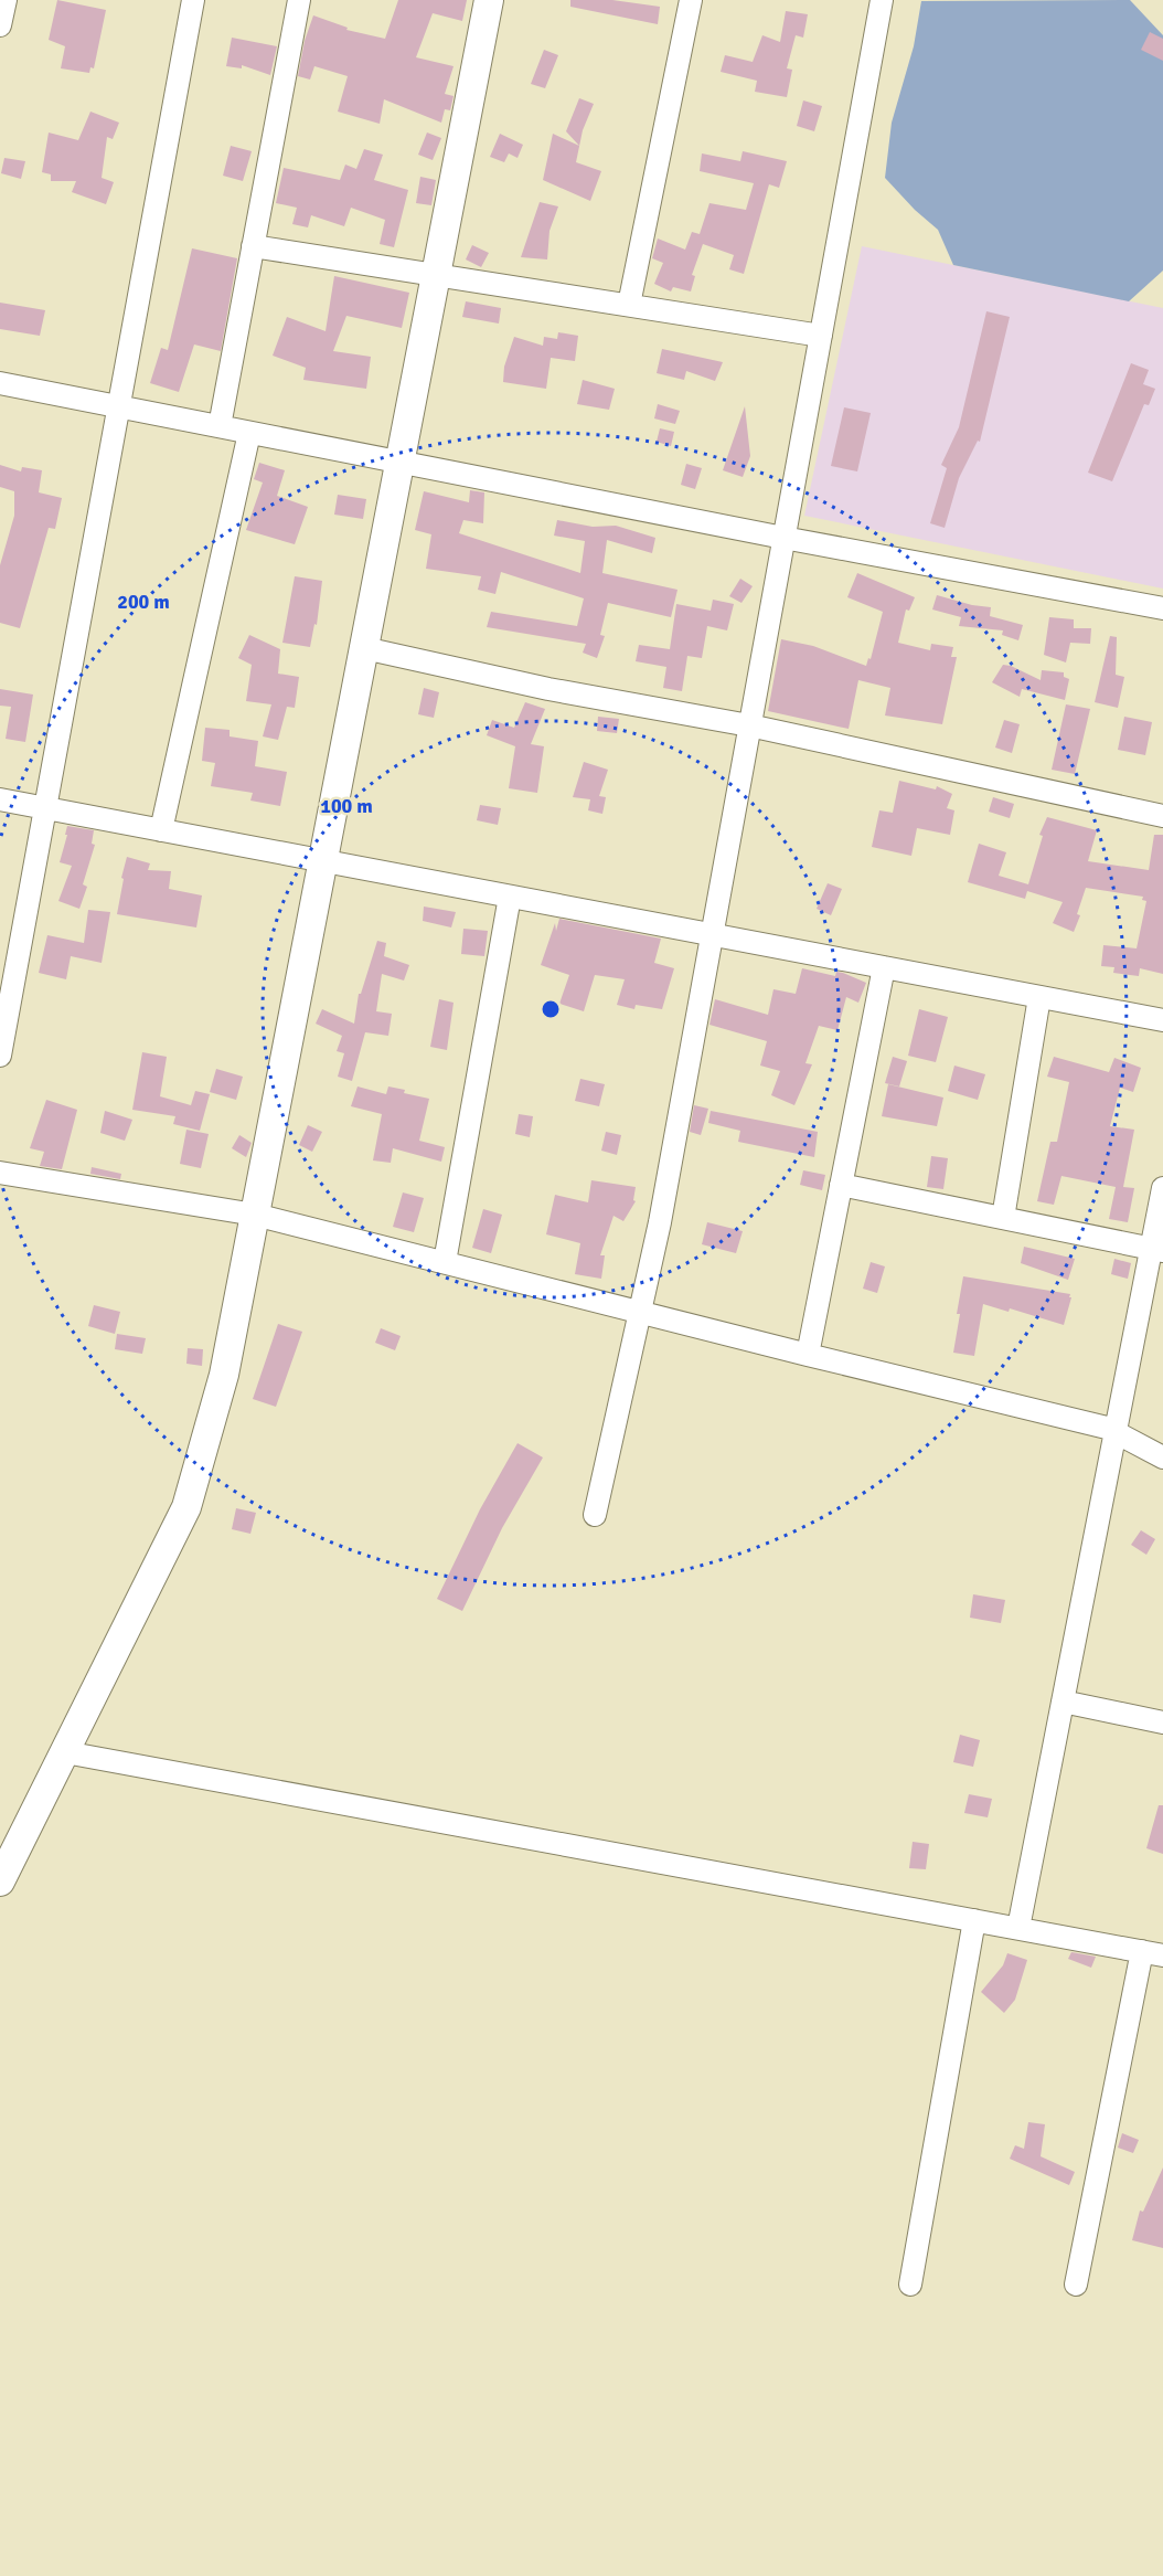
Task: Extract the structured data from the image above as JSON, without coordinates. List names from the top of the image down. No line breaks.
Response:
{"rings":["200 m","100 m"]}
